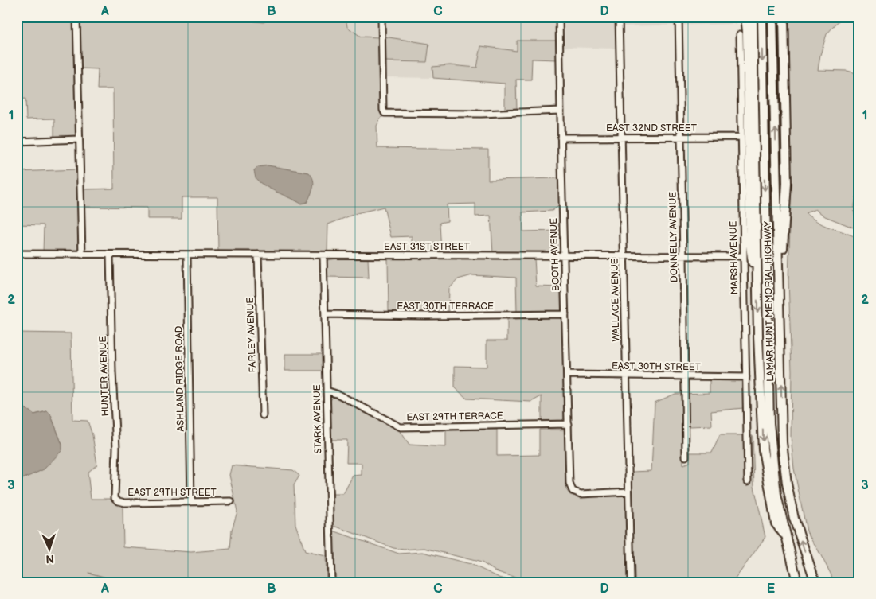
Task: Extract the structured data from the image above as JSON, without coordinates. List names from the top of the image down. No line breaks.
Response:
{"streets":{"highway":["LAMAR HUNT MEMORIAL HIGHWAY"],"street":["EAST 32ND STREET","DONNELLY AVENUE","EAST 31ST STREET","BOOTH AVENUE","MARSH AVENUE","WALLACE AVENUE","EAST 30TH TERRACE","FARLEY AVENUE","EAST 30TH STREET","HUNTER AVENUE","ASHLAND RIDGE ROAD","EAST 29TH TERRACE","STARK AVENUE","EAST 29TH STREET"]},"crossings":[["EAST 32ND STREET","DONNELLY AVENUE"],["EAST 32ND STREET","BOOTH AVENUE"],["EAST 32ND STREET","MARSH AVENUE"],["EAST 32ND STREET","WALLACE AVENUE"],["DONNELLY AVENUE","EAST 31ST STREET"],["DONNELLY AVENUE","EAST 30TH STREET"],["EAST 31ST STREET","BOOTH AVENUE"],["EAST 31ST STREET","MARSH AVENUE"],["EAST 31ST STREET","WALLACE AVENUE"],["EAST 31ST STREET","FARLEY AVENUE"],["EAST 31ST STREET","HUNTER AVENUE"],["EAST 31ST STREET","ASHLAND RIDGE ROAD"],["EAST 31ST STREET","STARK AVENUE"],["BOOTH AVENUE","WALLACE AVENUE"],["BOOTH AVENUE","EAST 30TH TERRACE"],["BOOTH AVENUE","EAST 30TH STREET"],["BOOTH AVENUE","EAST 29TH TERRACE"],["MARSH AVENUE","EAST 30TH STREET"],["WALLACE AVENUE","EAST 30TH STREET"],["EAST 30TH TERRACE","STARK AVENUE"],["HUNTER AVENUE","EAST 29TH STREET"],["ASHLAND RIDGE ROAD","EAST 29TH STREET"],["EAST 29TH TERRACE","STARK AVENUE"]],"north":"bottom","grid":{"columns":["A","B","C","D","E"],"rows":["1","2","3"]}}
